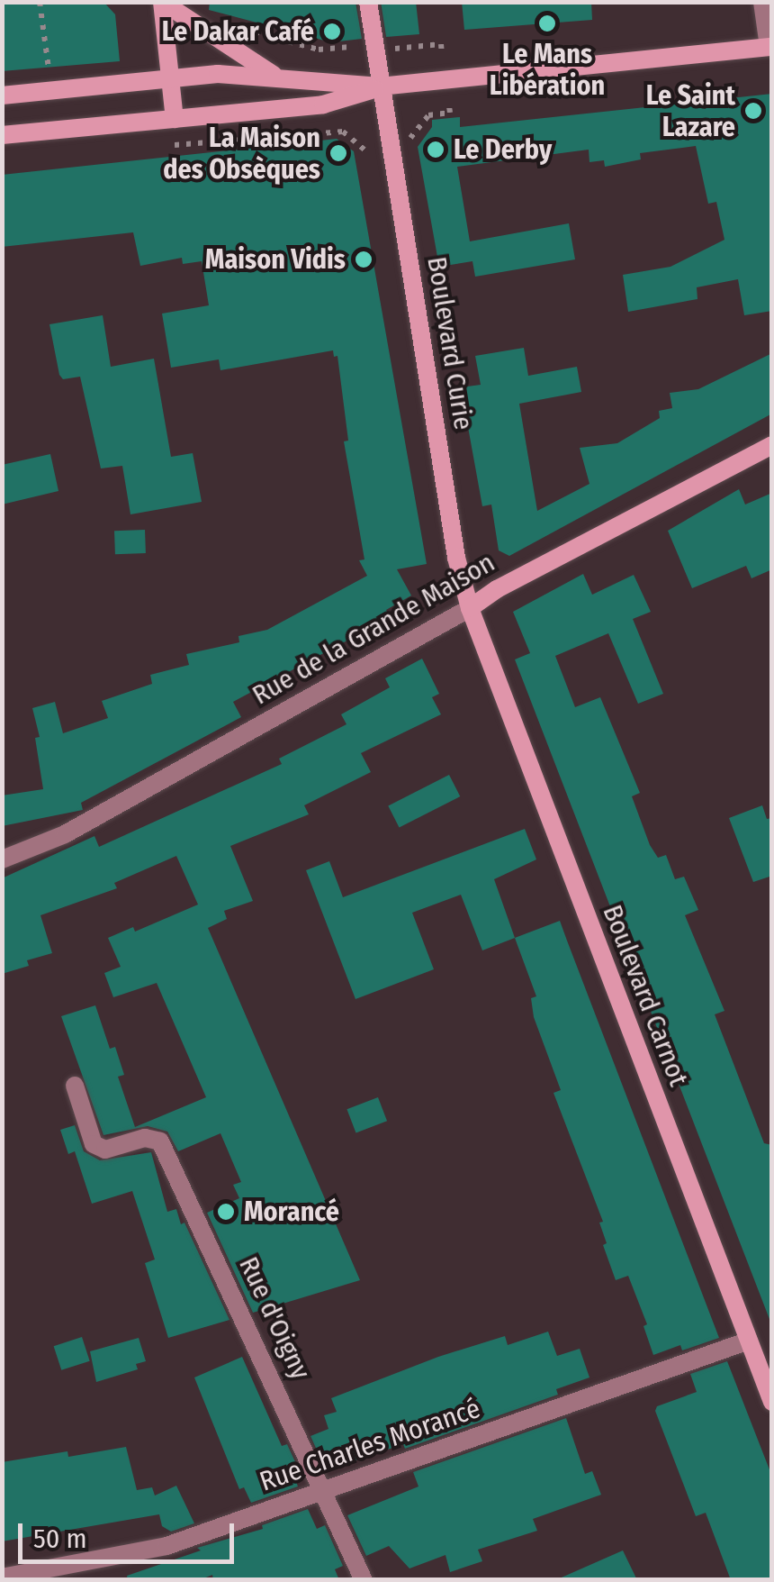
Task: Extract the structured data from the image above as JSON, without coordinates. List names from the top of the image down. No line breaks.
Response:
{"streets":{"street":["Boulevard Curie","Rue de la Grande Maison","Boulevard Carnot","Rue d'Oigny","Rue Charles Morancé"]},"crossings":[["Boulevard Curie","Rue de la Grande Maison"],["Boulevard Curie","Boulevard Carnot"],["Rue de la Grande Maison","Boulevard Carnot"],["Boulevard Carnot","Rue Charles Morancé"],["Rue d'Oigny","Rue Charles Morancé"]],"places":["Le Mans Libération","Le Dakar Café","Le Saint Lazare","Le Derby","La Maison des Obsèques","Maison Vidis","Morancé"],"scale_bar":"50 m"}
